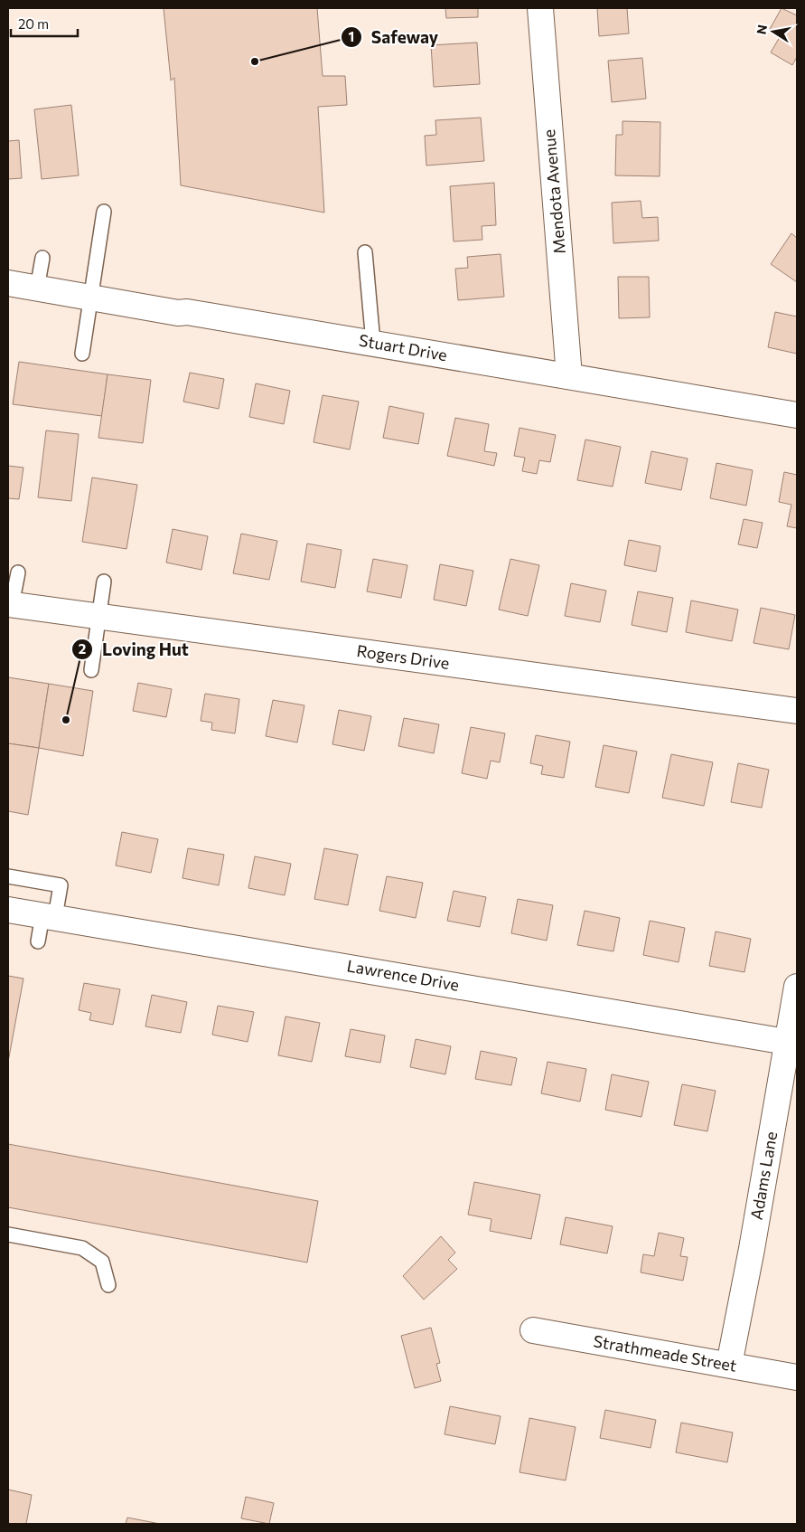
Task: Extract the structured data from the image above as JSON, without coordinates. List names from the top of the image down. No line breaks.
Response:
{"streets":{"street":["Mendota Avenue","Stuart Drive","Rogers Drive","Lawrence Drive","Adams Lane","Strathmeade Street"]},"crossings":[["Mendota Avenue","Stuart Drive"],["Lawrence Drive","Adams Lane"],["Adams Lane","Strathmeade Street"]],"places":["Safeway","Loving Hut"],"scale_bar":"20 m","north":"left"}
